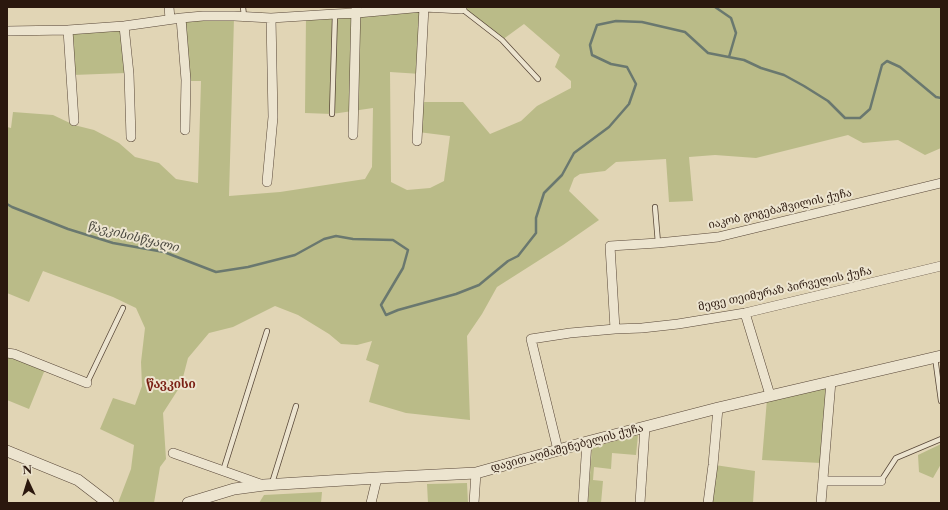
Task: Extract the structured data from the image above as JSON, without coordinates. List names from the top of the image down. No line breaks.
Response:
{"streets":{"street":["იაკობ გოგებაშვილის ქუჩა","მეფე თეიმურაზ პირველის ქუჩა","დავით აღმაშენებელის ქუჩა"]},"crossings":[["იაკობ გოგებაშვილის ქუჩა","მეფე თეიმურაზ პირველის ქუჩა"],["მეფე თეიმურაზ პირველის ქუჩა","დავით აღმაშენებელის ქუჩა"]],"districts":["წავკისი"],"water":["წავკისისწყალი"],"north":"top"}
